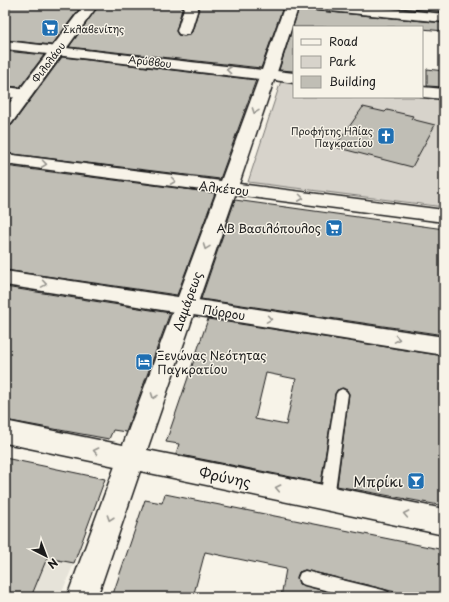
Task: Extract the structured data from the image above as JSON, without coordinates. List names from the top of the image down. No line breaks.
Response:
{"streets":{"street":["Αρύββου","Φιλολάου","Αλκέτου","Δαμάρεως","Πύρρου","Φρύνης"]},"crossings":[["Αρύββου","Φιλολάου"],["Αρύββου","Δαμάρεως"],["Αλκέτου","Δαμάρεως"],["Δαμάρεως","Πύρρου"],["Δαμάρεως","Φρύνης"]],"one_way":["Αρύββου","Δαμάρεως","Πύρρου","Φρύνης"],"places":{"supermarket":["Σκλαβενίτης","ΑΒ Βασιλόπουλος"],"church":["Προφήτης Ηλίας Παγκρατίου"],"hotel":["Ξενώνας Νεότητας Παγκρατίου"],"bar":["Μπρίκι"]},"legend":["Road","Park","Building"],"north":"bottom right"}
